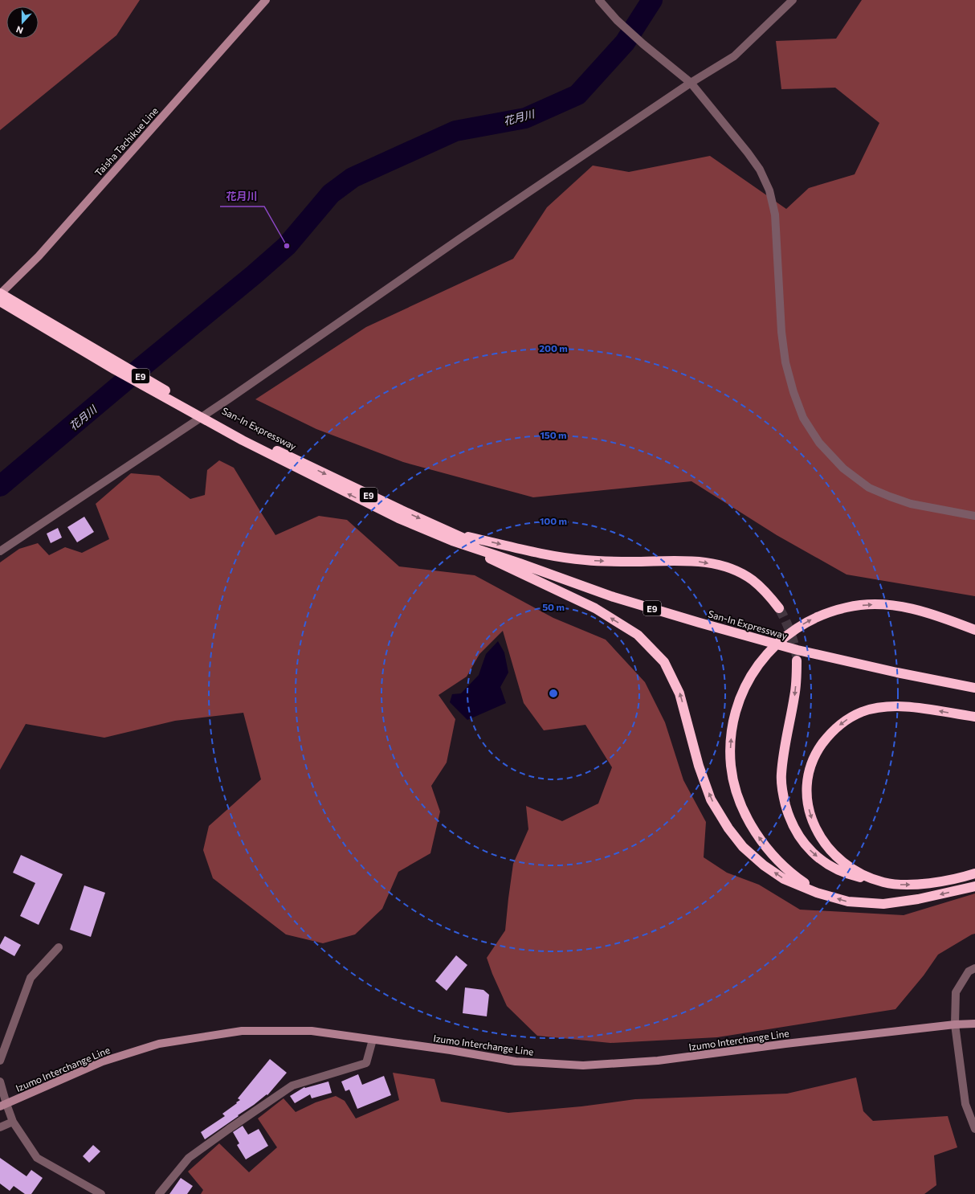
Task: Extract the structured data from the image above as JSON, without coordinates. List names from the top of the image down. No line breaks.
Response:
{"streets":{"highway":["E9","San-In Expressway"],"main road":["Taisha Tachikue Line","Izumo Interchange Line"]},"crossings":[["Taisha Tachikue Line","San-In Expressway"]],"water":["花月川"],"places":["花月川"],"north":"bottom","rings":["200 m","150 m","100 m","50 m"]}
